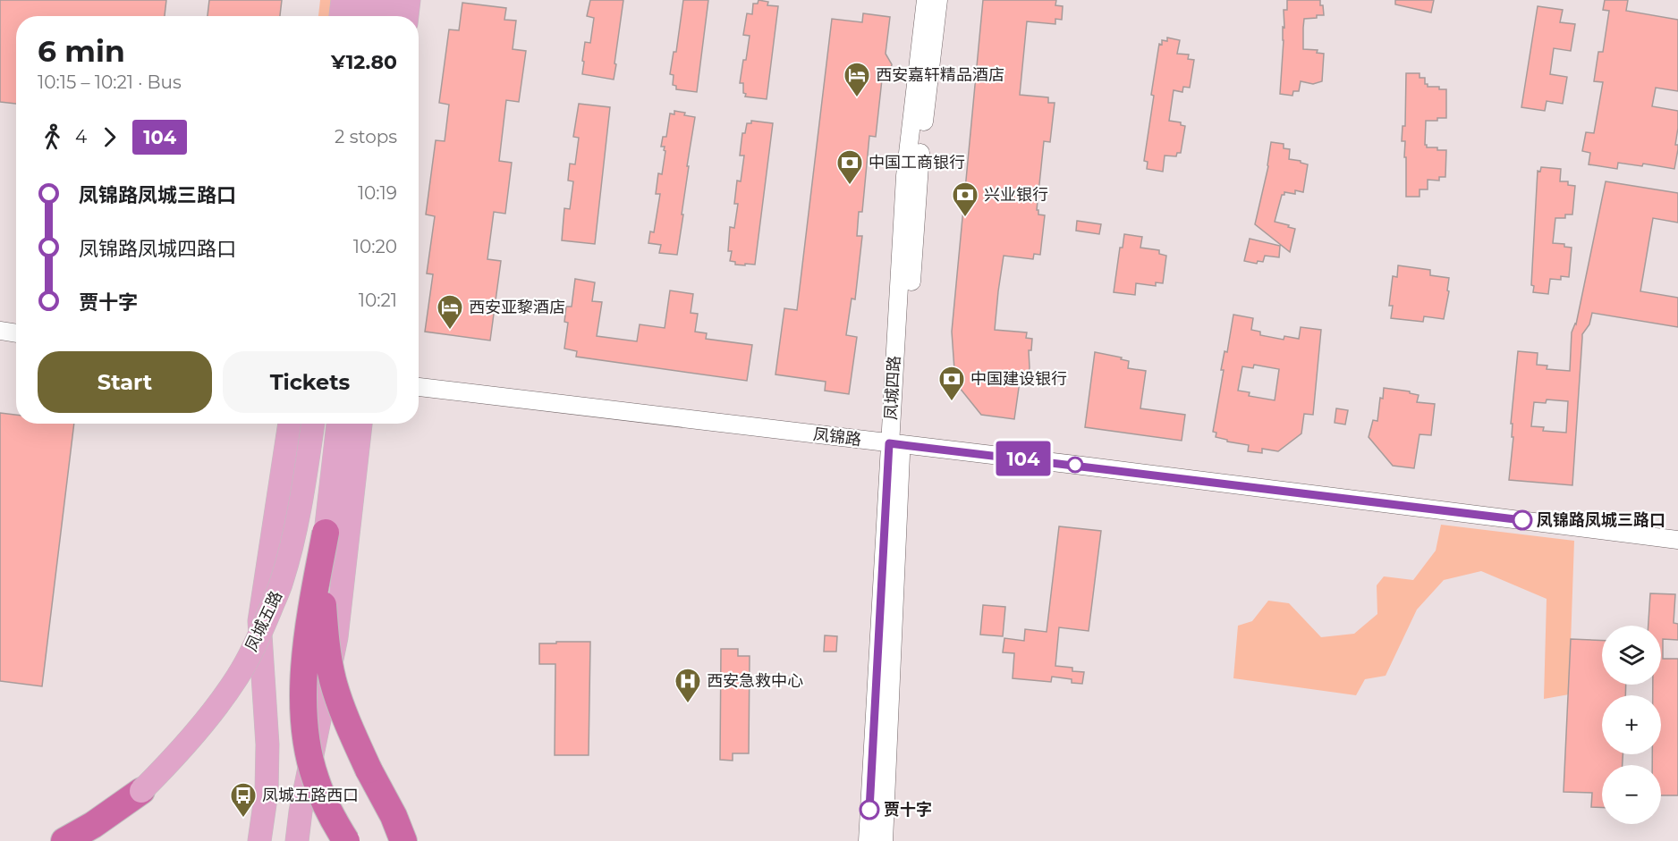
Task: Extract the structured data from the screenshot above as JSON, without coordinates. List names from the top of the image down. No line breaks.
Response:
{"streets":{"main road":["凤城五路"],"street":["凤城四路","凤锦路"]},"crossings":[["凤城四路","凤锦路"]],"places":{"hotel":["西安嘉轩精品酒店","西安亚黎酒店"],"bank":["中国工商银行","兴业银行","中国建设银行"],"other":["凤锦路凤城三路口","贾十字"],"hospital":["西安急救中心"],"bus stop":["凤城五路西口"]},"lines":["bus line 104"],"page":{"on_map":"104","heading":["6 min","10:15 – 10:21 · Bus","¥12.80"],"legs":["4","104","2 stops"],"list":[{"name":"凤锦路凤城三路口","value":"10:19"},{"name":"凤锦路凤城四路口","value":"10:20"},{"name":"贾十字","value":"10:21"}],"buttons":["Start","Tickets"],"map_buttons":["+","−"]}}
